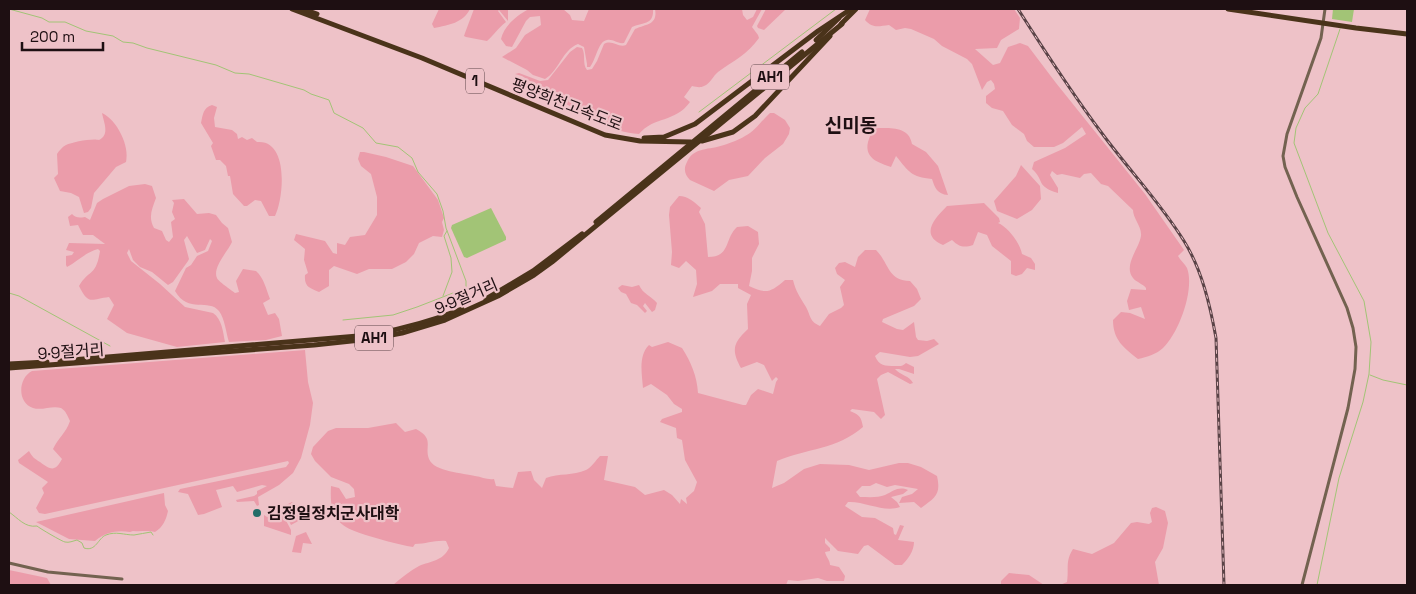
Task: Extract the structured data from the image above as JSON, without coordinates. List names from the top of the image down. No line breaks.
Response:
{"streets":{"highway":["AH1","1","평양희천고속도로","9·9절거리"]},"crossings":[["평양희천고속도로","9·9절거리"]],"districts":["신미동"],"places":["김정일정치군사대학"],"scale_bar":"200 m"}
